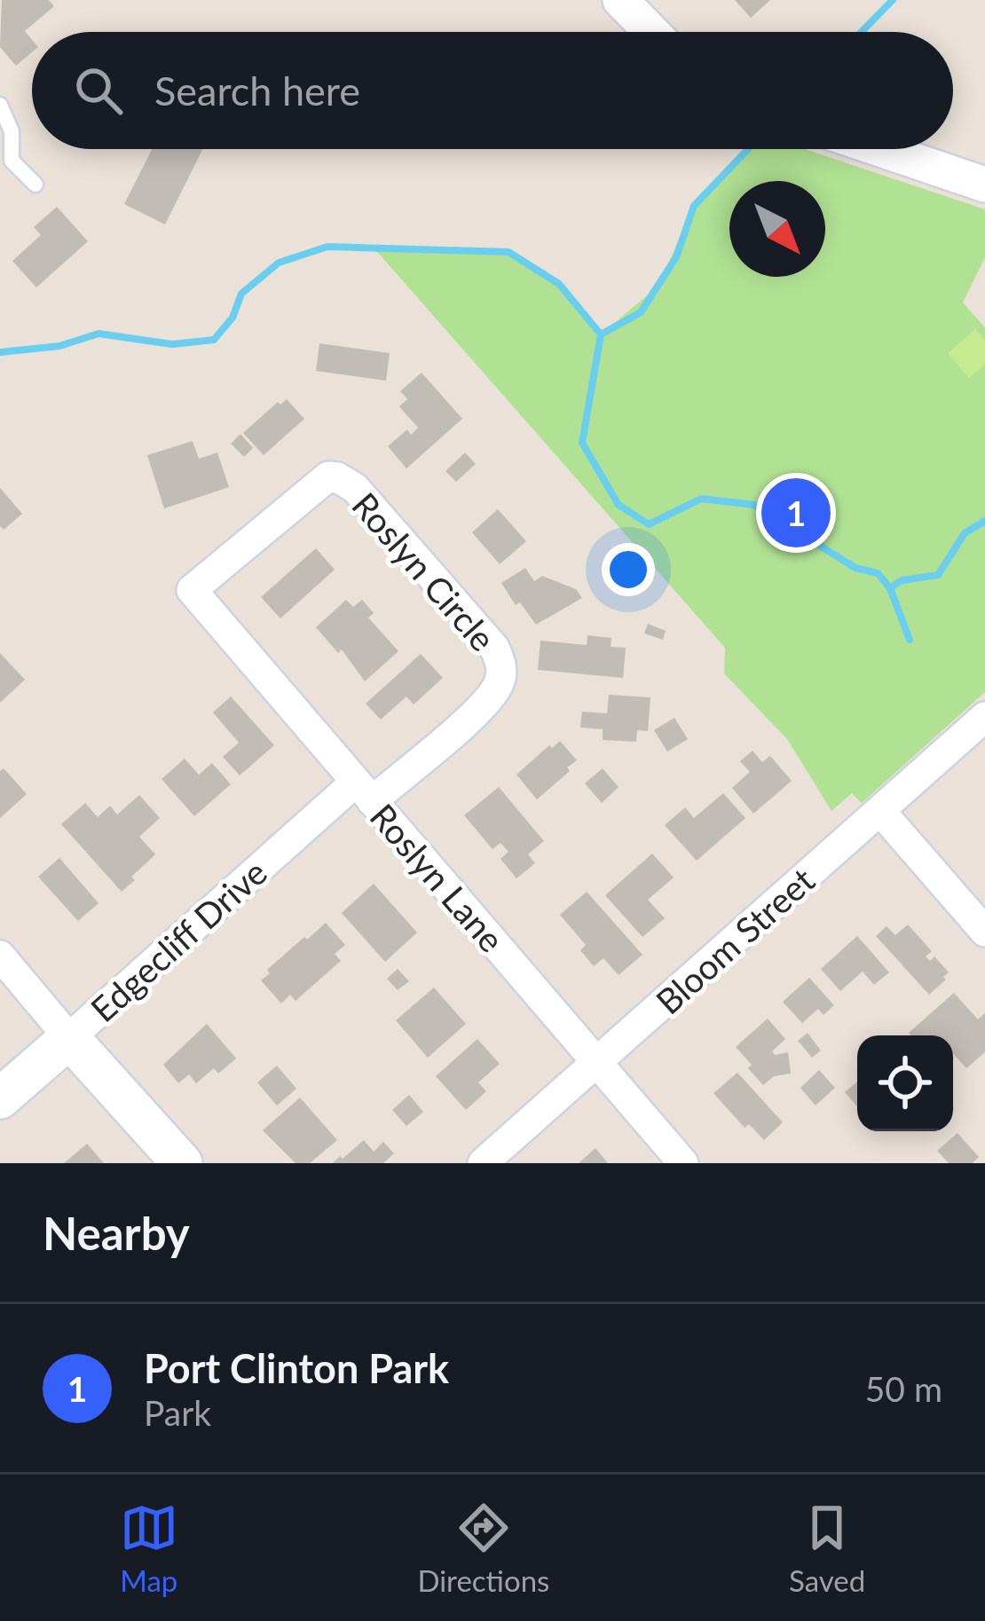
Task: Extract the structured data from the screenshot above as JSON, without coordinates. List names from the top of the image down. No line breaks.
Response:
{"streets":{"main road":["Edgecliff Drive"],"street":["Roslyn Circle","Roslyn Lane","Bloom Street"]},"crossings":[["Roslyn Circle","Roslyn Lane"],["Roslyn Circle","Edgecliff Drive"],["Roslyn Lane","Edgecliff Drive"],["Roslyn Lane","Bloom Street"]],"north":"bottom right","page":{"search":"Search here","pins":"1","heading":"Nearby","list":[{"mark":"1","name":"Port Clinton Park","note":"Park","value":"50 m"}],"nav":["Map","Directions","Saved"]}}
